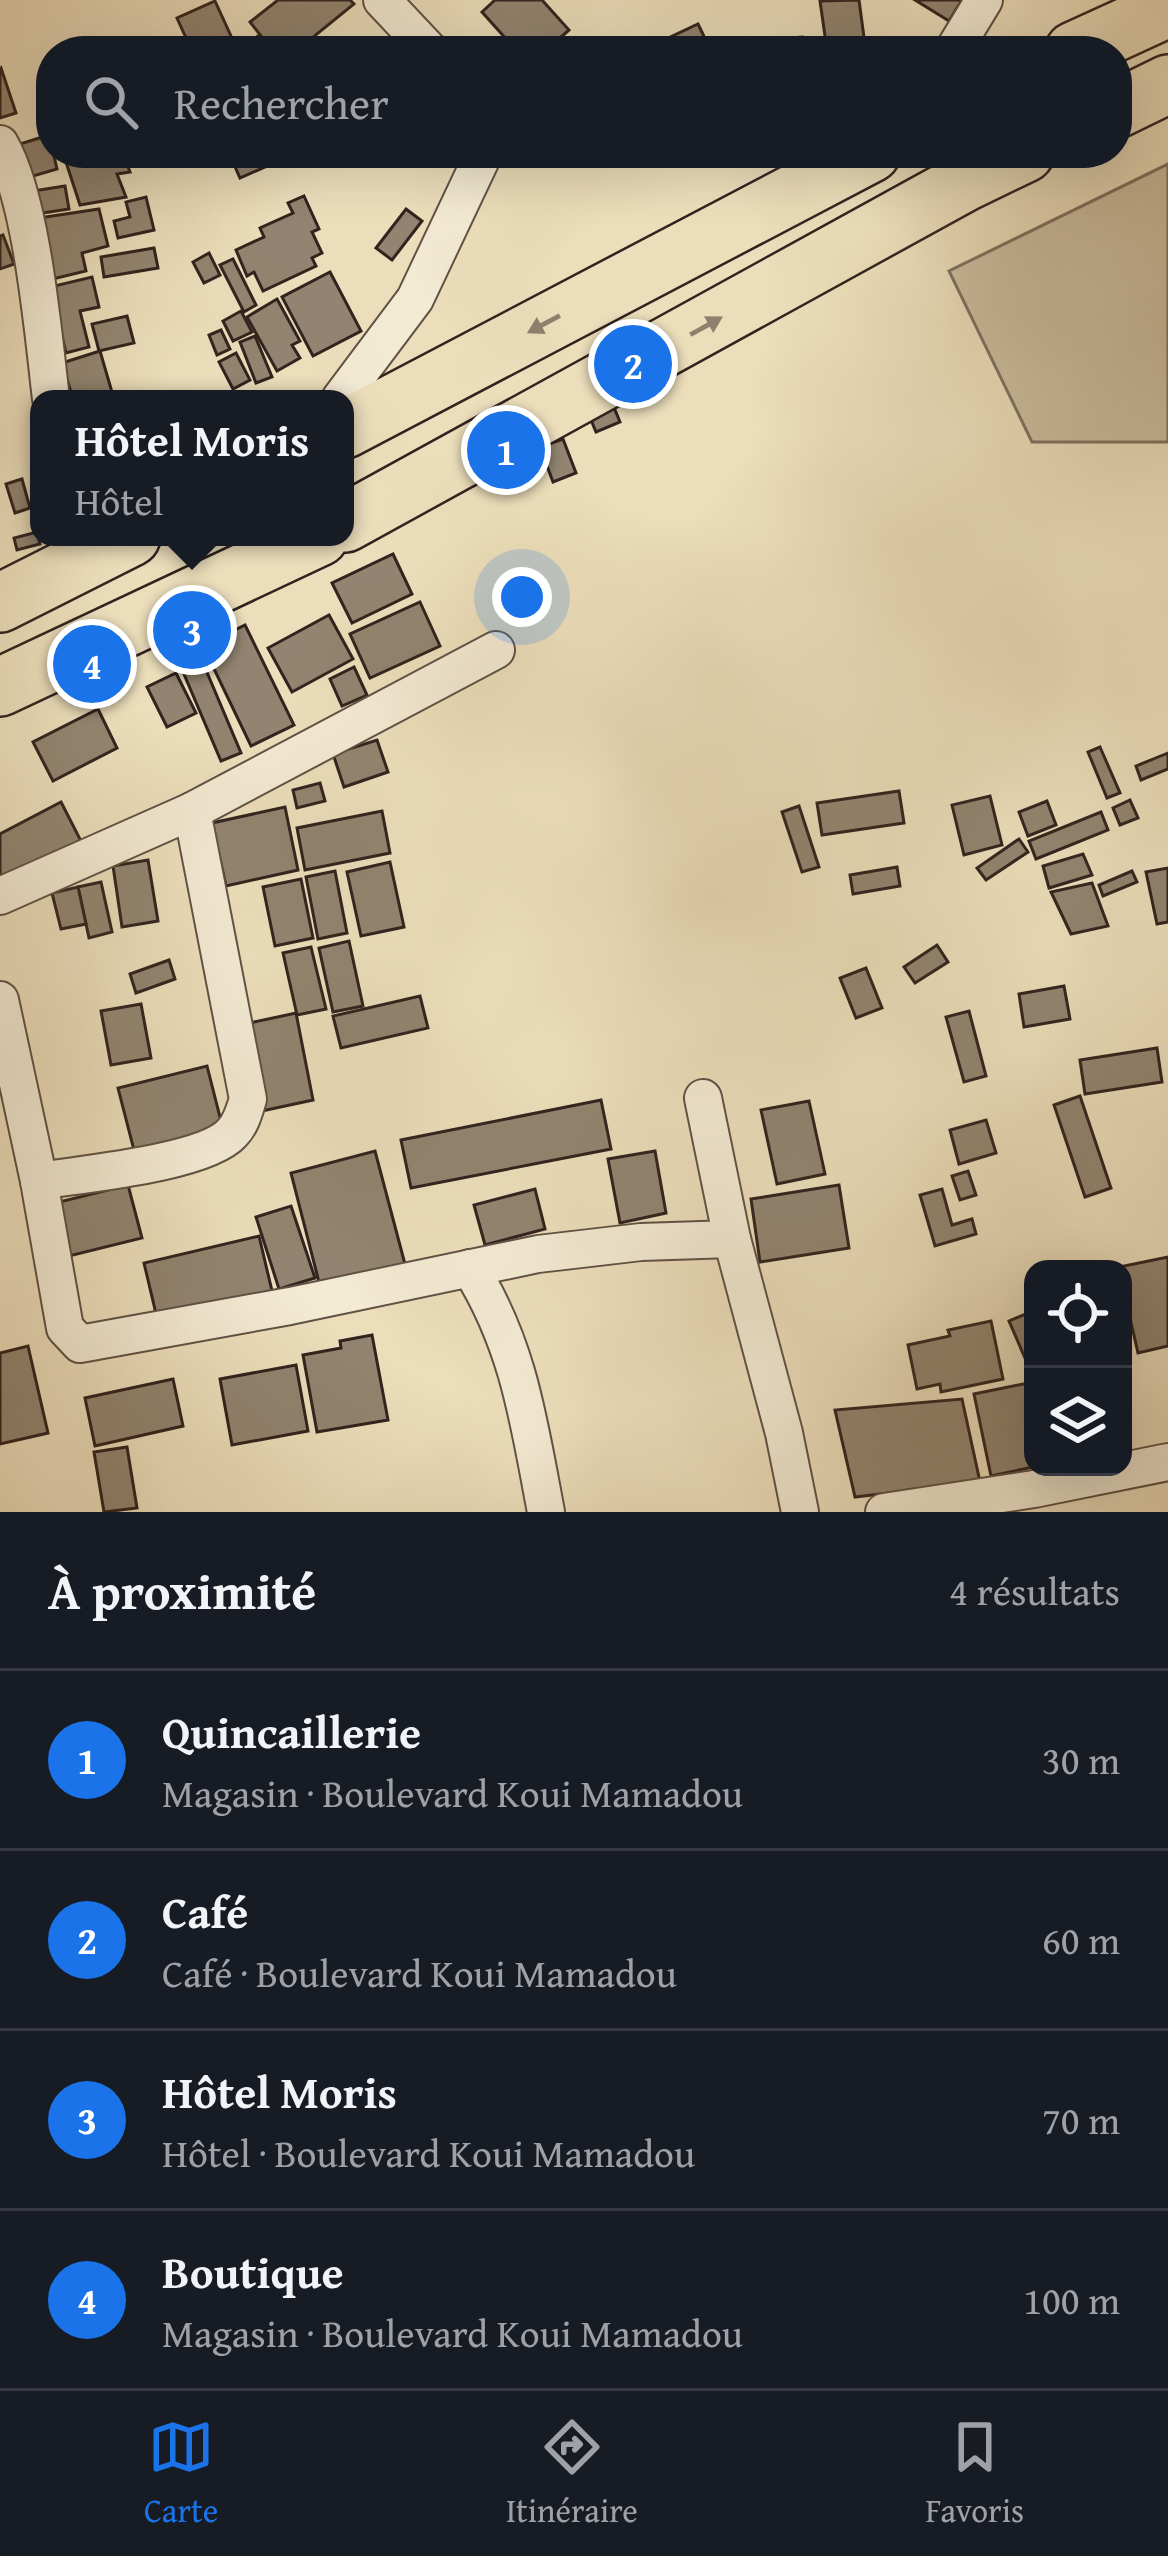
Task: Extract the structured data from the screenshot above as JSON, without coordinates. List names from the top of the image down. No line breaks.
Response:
{"page":{"search":"Rechercher","pins":["2","1","3","4"],"popup":["Hôtel Moris","Hôtel"],"heading":["À proximité","4 résultats"],"list":[{"mark":"1","name":"Quincaillerie","note":"Magasin · Boulevard Koui Mamadou","value":"30 m"},{"mark":"2","name":"Café","note":"Café · Boulevard Koui Mamadou","value":"60 m"},{"mark":"3","name":"Hôtel Moris","note":"Hôtel · Boulevard Koui Mamadou","value":"70 m"},{"mark":"4","name":"Boutique","note":"Magasin · Boulevard Koui Mamadou","value":"100 m"}],"nav":["Carte","Itinéraire","Favoris"]}}
